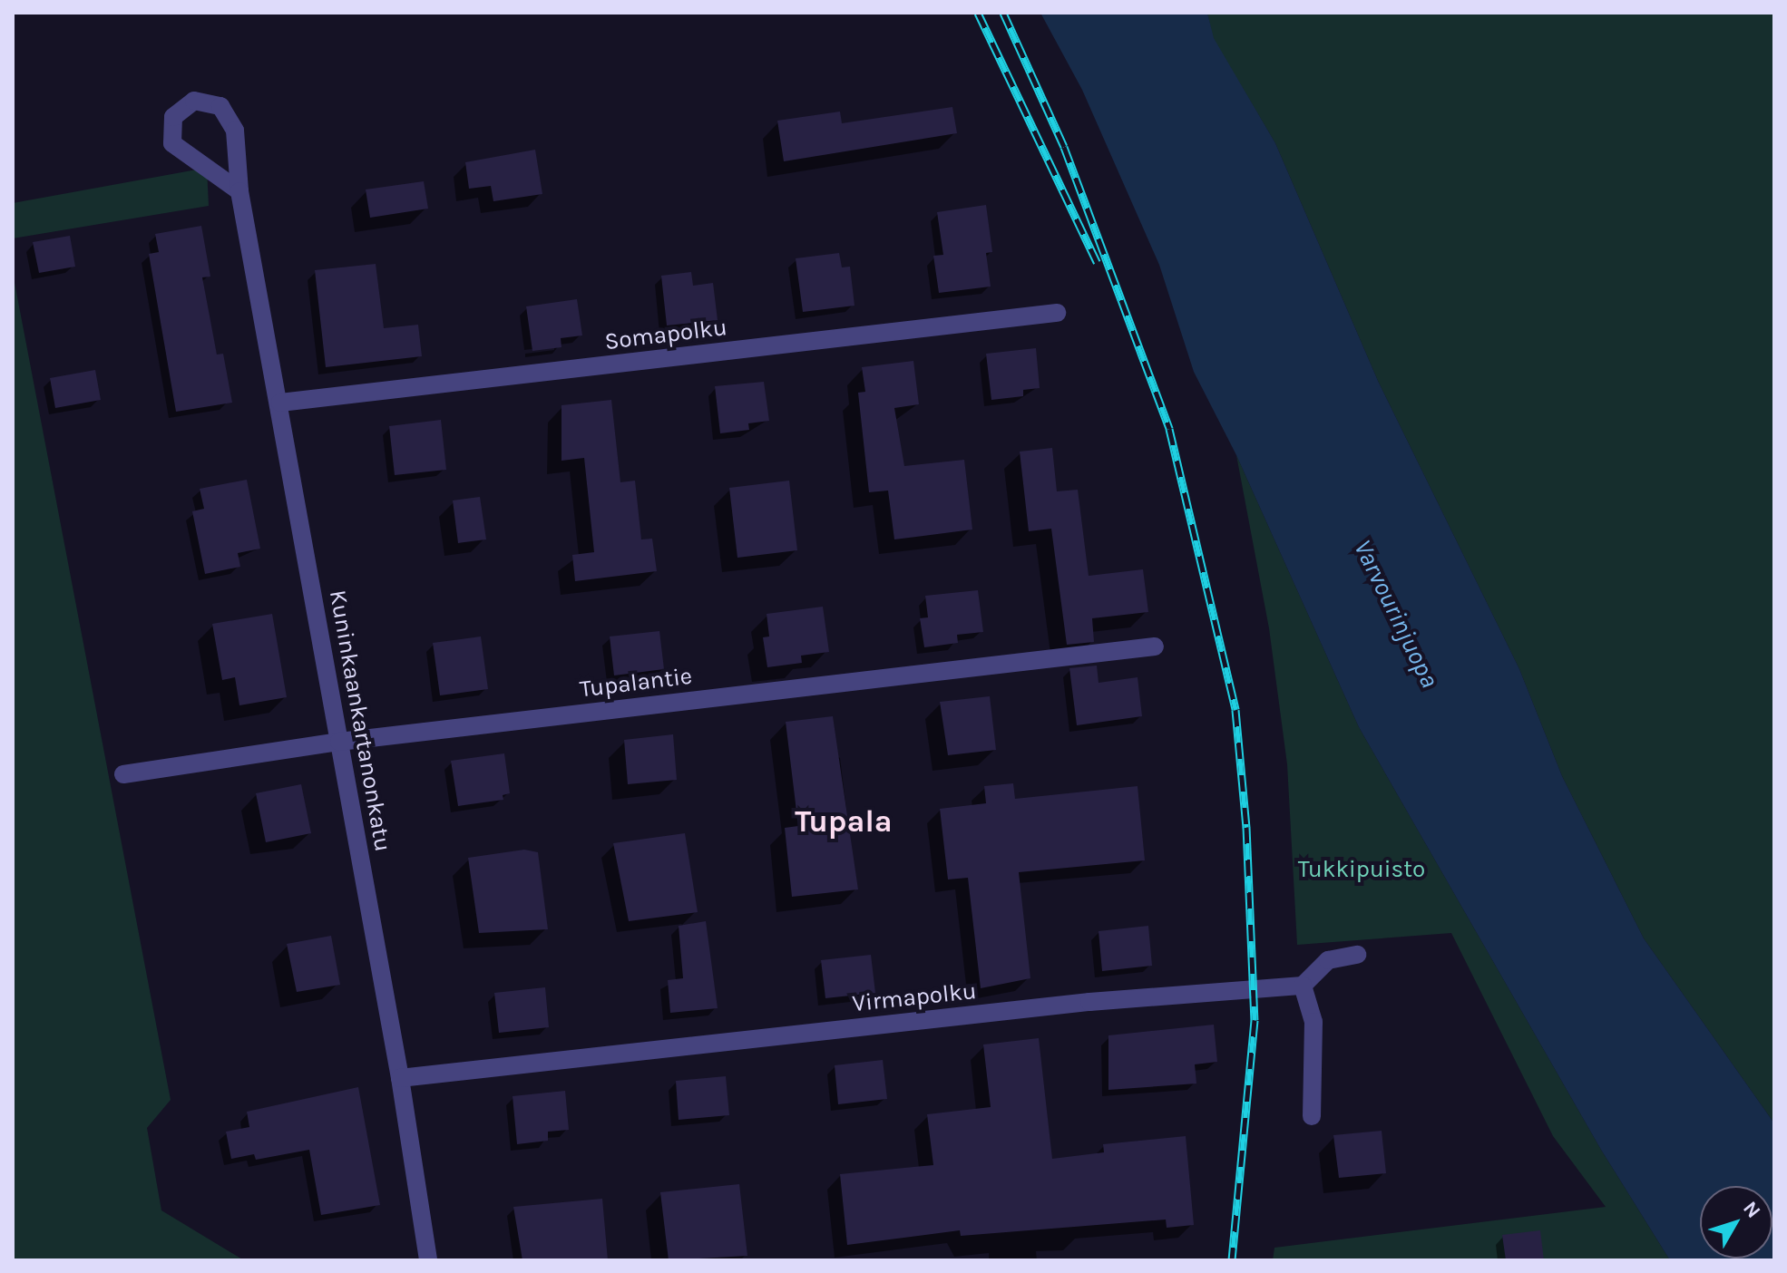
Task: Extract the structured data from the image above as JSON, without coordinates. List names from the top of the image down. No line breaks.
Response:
{"streets":{"street":["Somapolku","Tupalantie","Kuninkaankartanonkatu","Virmapolku"]},"crossings":[["Somapolku","Kuninkaankartanonkatu"],["Tupalantie","Kuninkaankartanonkatu"],["Kuninkaankartanonkatu","Virmapolku"]],"districts":["Tupala"],"water":["Varvourinjuopa"],"parks":["Tukkipuisto"],"north":"top right"}
